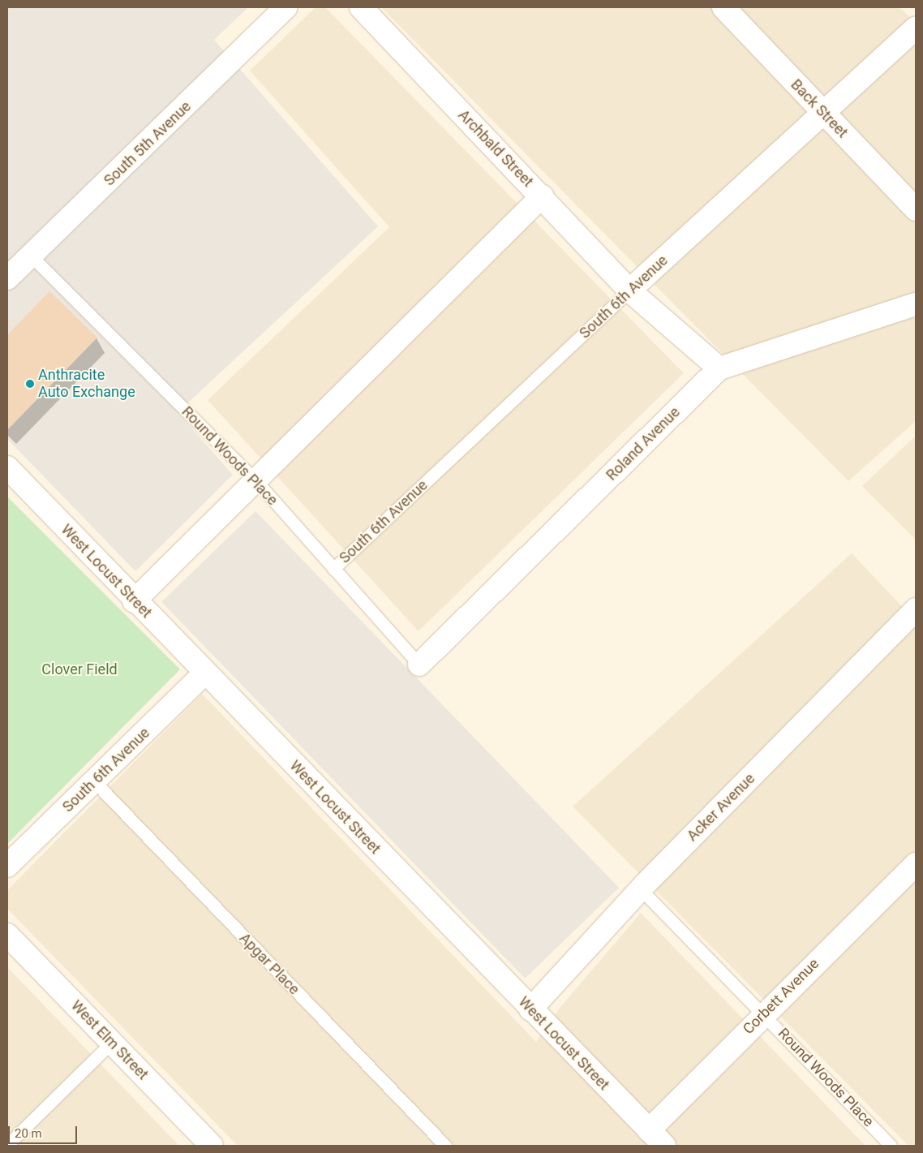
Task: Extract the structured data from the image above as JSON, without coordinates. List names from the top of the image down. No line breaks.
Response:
{"streets":{"street":["Back Street","South 5th Avenue","Archbald Street","South 6th Avenue","Roland Avenue","West Locust Street","Acker Avenue","Corbett Avenue","West Elm Street"],"lane":["Round Woods Place","Apgar Place"]},"crossings":[["Back Street","South 6th Avenue"],["South 5th Avenue","Round Woods Place"],["Archbald Street","South 6th Avenue"],["Archbald Street","Roland Avenue"],["South 6th Avenue","Round Woods Place"],["South 6th Avenue","West Locust Street"],["South 6th Avenue","Apgar Place"],["Roland Avenue","Round Woods Place"],["Round Woods Place","Acker Avenue"],["Round Woods Place","Corbett Avenue"],["West Locust Street","Acker Avenue"],["West Locust Street","Corbett Avenue"]],"parks":["Clover Field"],"places":["Anthracite Auto Exchange"],"scale_bar":"20 m"}
